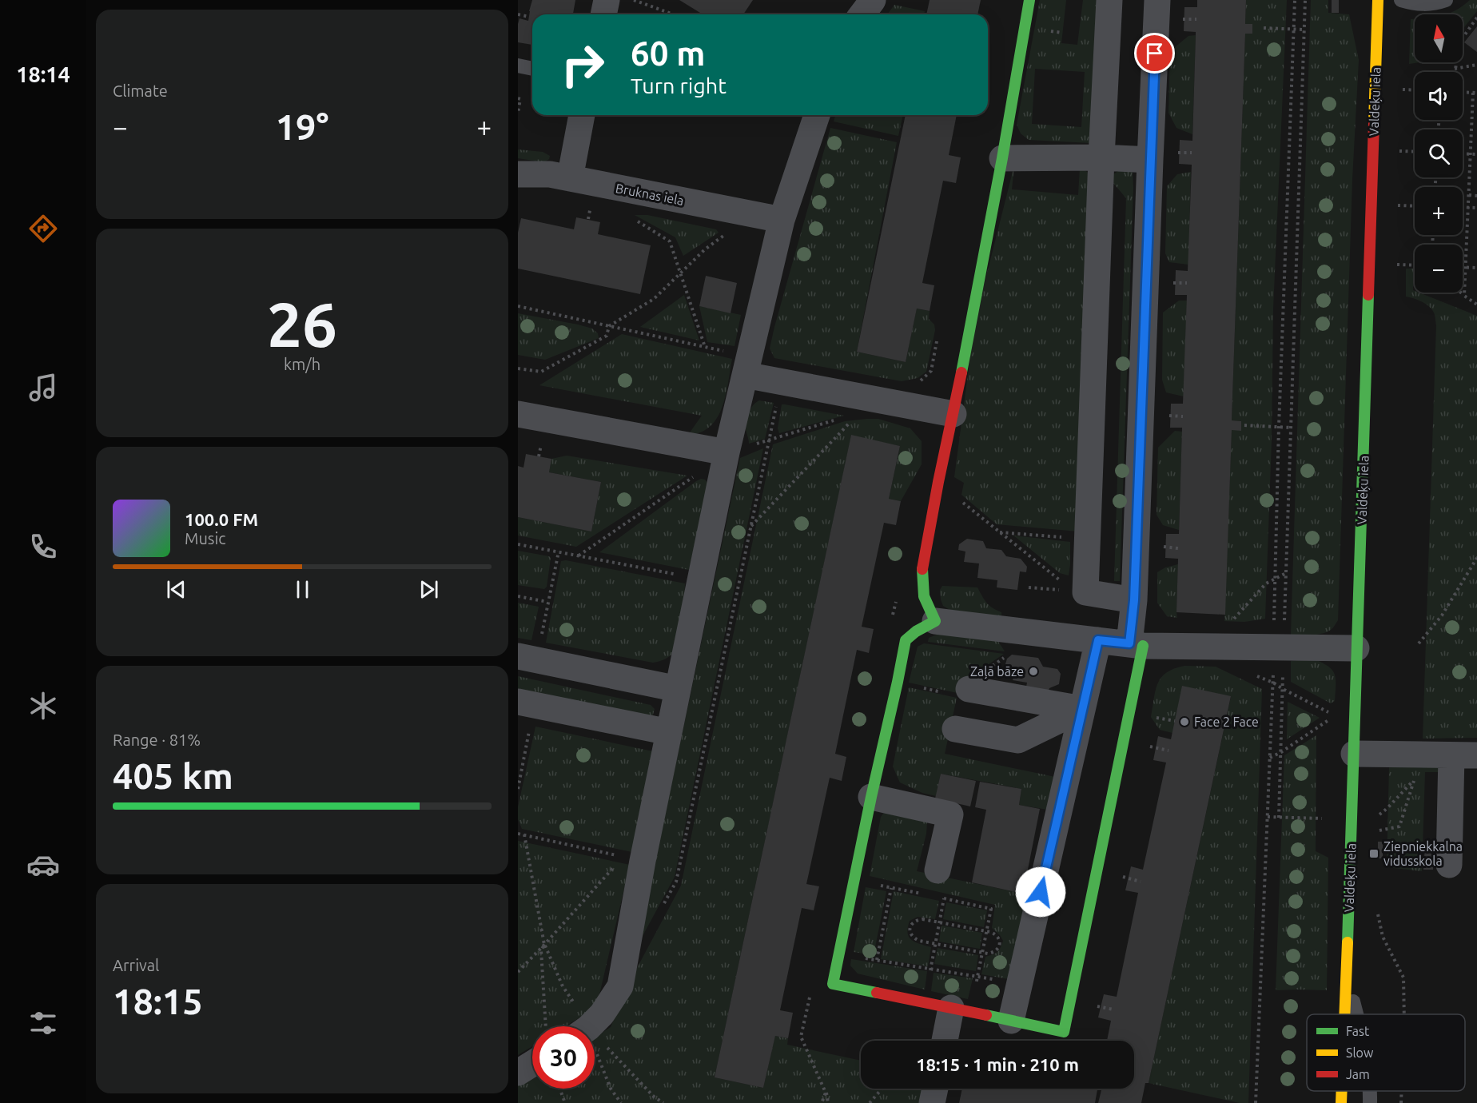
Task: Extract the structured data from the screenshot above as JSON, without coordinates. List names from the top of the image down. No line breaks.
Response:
{"streets":{"street":["Valdeķu iela","Bruknas iela"]},"places":{"other":["Zaļā bāze","Face 2 Face"],"transit":["Ziepniekkalna vidusskola"]},"legend":["Fast","Slow","Jam"],"north":"top","page":{"tabs":"18:14","tile":["Climate",["26","km/h"],["Range · 81%","405 km"],["Arrival","18:15"]],"map_buttons":["+","−"],"turn":["60 m","Turn right"],"heat":["−","19°","+"],"song":["100.0 FM","Music"],"limit":"30","trip":"18:15 · 1 min · 210 m"}}
